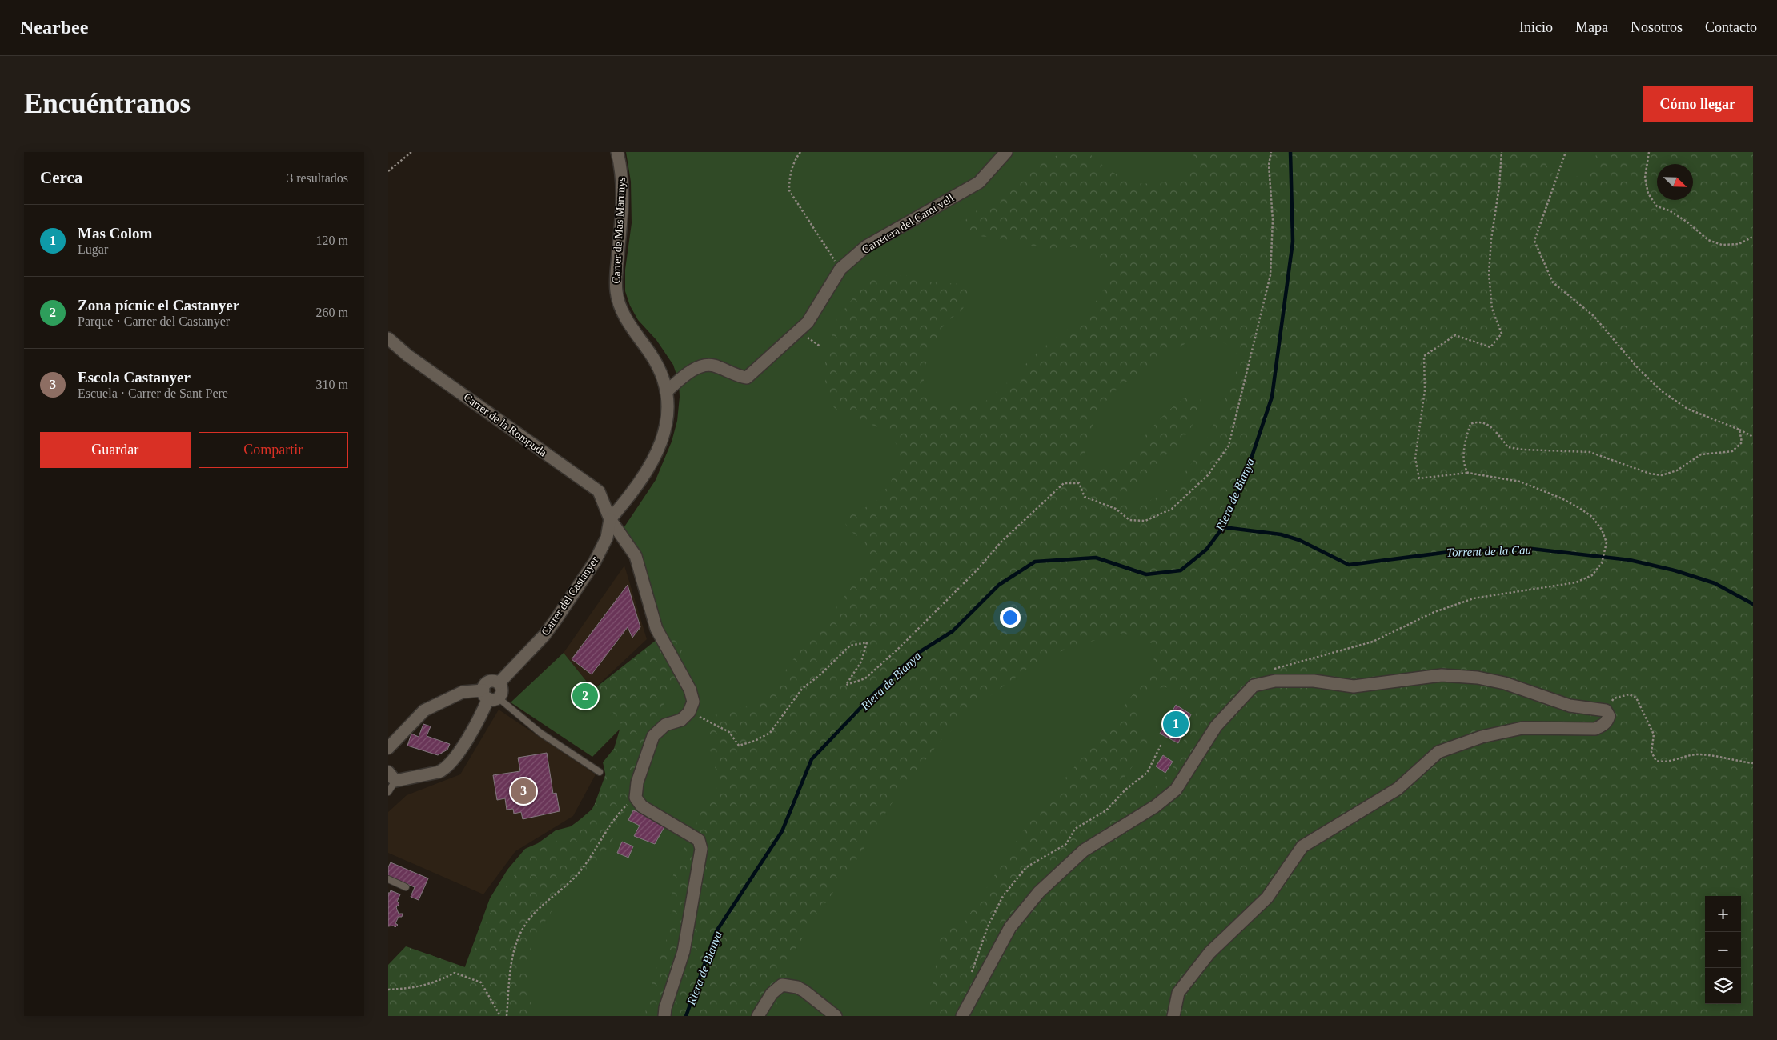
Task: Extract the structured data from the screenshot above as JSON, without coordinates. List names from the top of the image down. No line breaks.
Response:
{"streets":{"street":["Carretera del Camí vell","Carrer de Mas Marunys","Carrer de la Rompuda","Carrer del Castanyer"]},"crossings":[["Carretera del Camí vell","Carrer de Mas Marunys"],["Carrer de Mas Marunys","Carrer de la Rompuda"],["Carrer de Mas Marunys","Carrer del Castanyer"],["Carrer de la Rompuda","Carrer del Castanyer"]],"water":["Riera de Bianya","Torrent de la Cau"],"north":"bottom right","page":{"header":"Nearbee","nav":["Inicio","Mapa","Nosotros","Contacto"],"buttons":["Cómo llegar",["Guardar","Compartir"]],"title":"Encuéntranos","heading":["Cerca","3 resultados"],"list":[{"mark":"1","name":"Mas Colom","note":"Lugar","value":"120 m"},{"mark":"2","name":"Zona pícnic el Castanyer","note":"Parque · Carrer del Castanyer","value":"260 m"},{"mark":"3","name":"Escola Castanyer","note":"Escuela · Carrer de Sant Pere","value":"310 m"}],"pins":["2","1","3"],"map_buttons":["+","−"]}}
